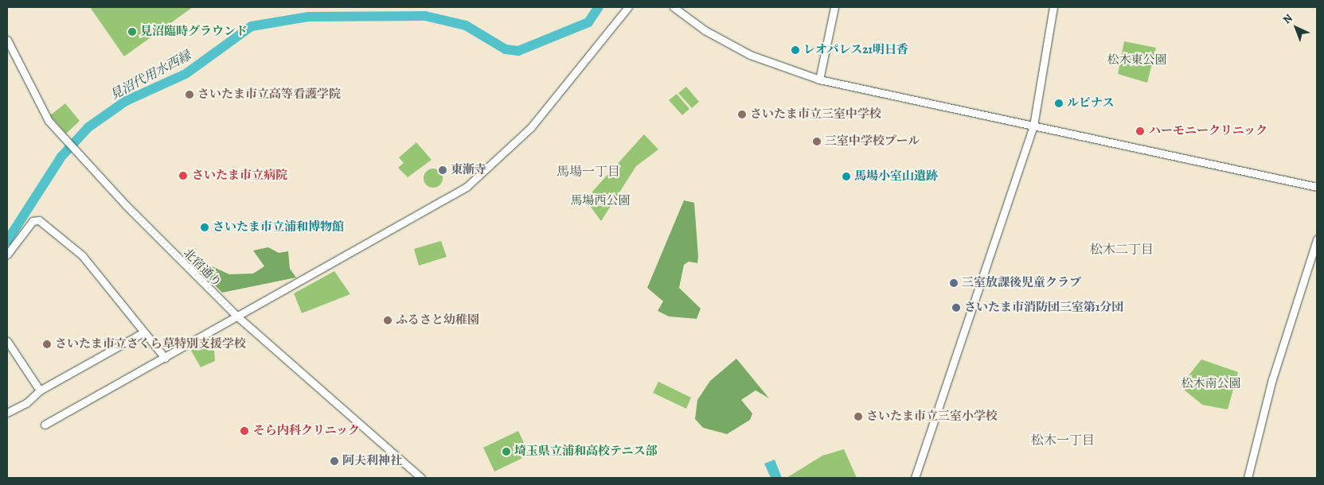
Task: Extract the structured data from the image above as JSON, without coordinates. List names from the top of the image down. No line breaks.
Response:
{"streets":{"street":["北宿通り"]},"districts":["馬場一丁目","松木二丁目","松木一丁目"],"water":["見沼代用水西縁"],"parks":["松木東公園","馬場西公園","松木南公園"],"places":["見沼臨時グラウンド","レオパレス21明日香","さいたま市立高等看護学院","ルピナス","さいたま市立三室中学校","ハーモニークリニック","三室中学校プール","東漸寺","さいたま市立病院","馬場小室山遺跡","さいたま市立浦和博物館","三室放課後児童クラブ","さいたま市消防団三室第1分団","ふるさと幼稚園","さいたま市立さくら草特別支援学校","さいたま市立三室小学校","そら内科クリニック","埼玉県立浦和高校テニス部","阿夫利神社"],"north":"top left"}
